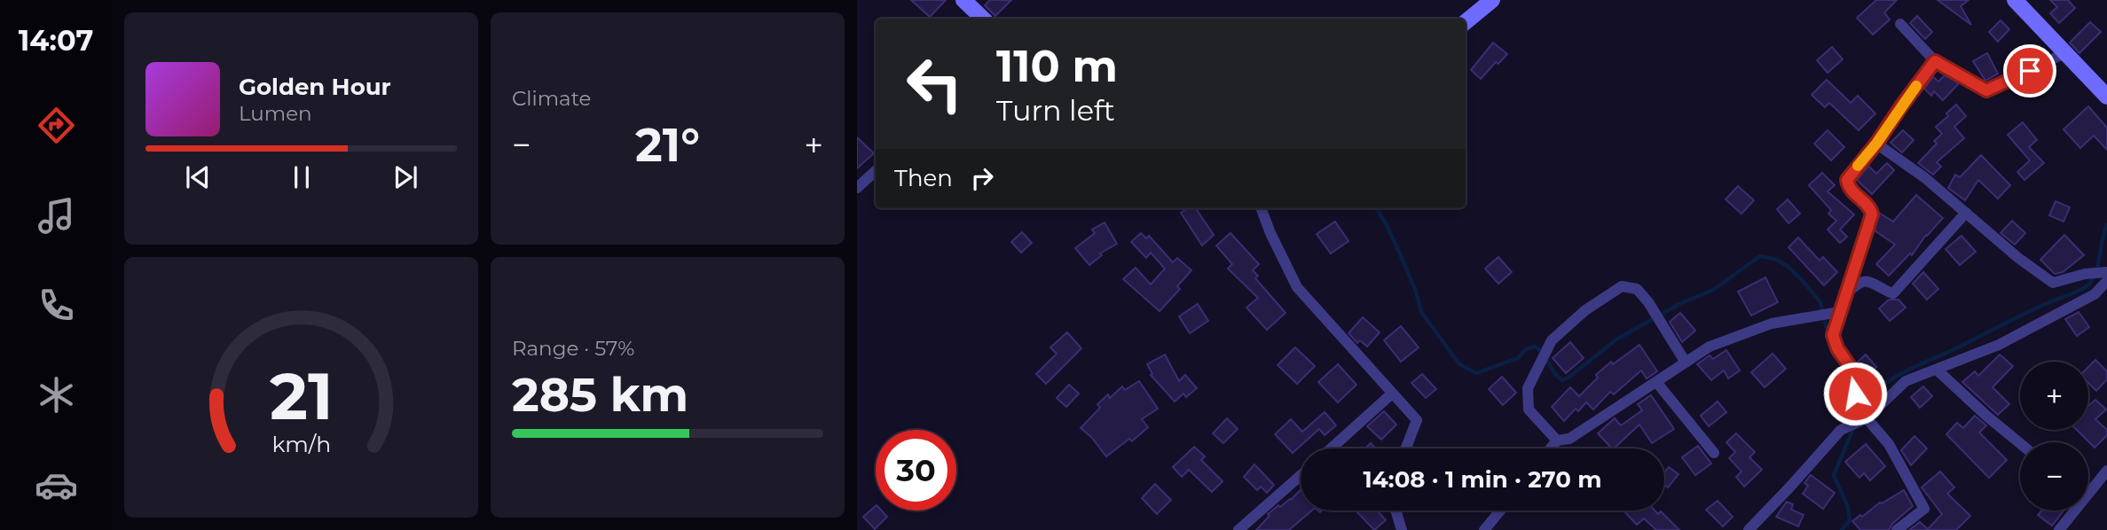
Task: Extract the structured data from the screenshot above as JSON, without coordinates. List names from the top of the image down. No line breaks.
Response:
{"page":{"tabs":"14:07","tile":["Climate",["Range · 57%","285 km"]],"turn":["110 m","Turn left"],"song":["Golden Hour","Lumen"],"heat":["−","21°","+"],"then":"Then","map_buttons":["+","−"],"limit":"30","trip":"14:08 · 1 min · 270 m","gauge":["21","km/h"]}}
